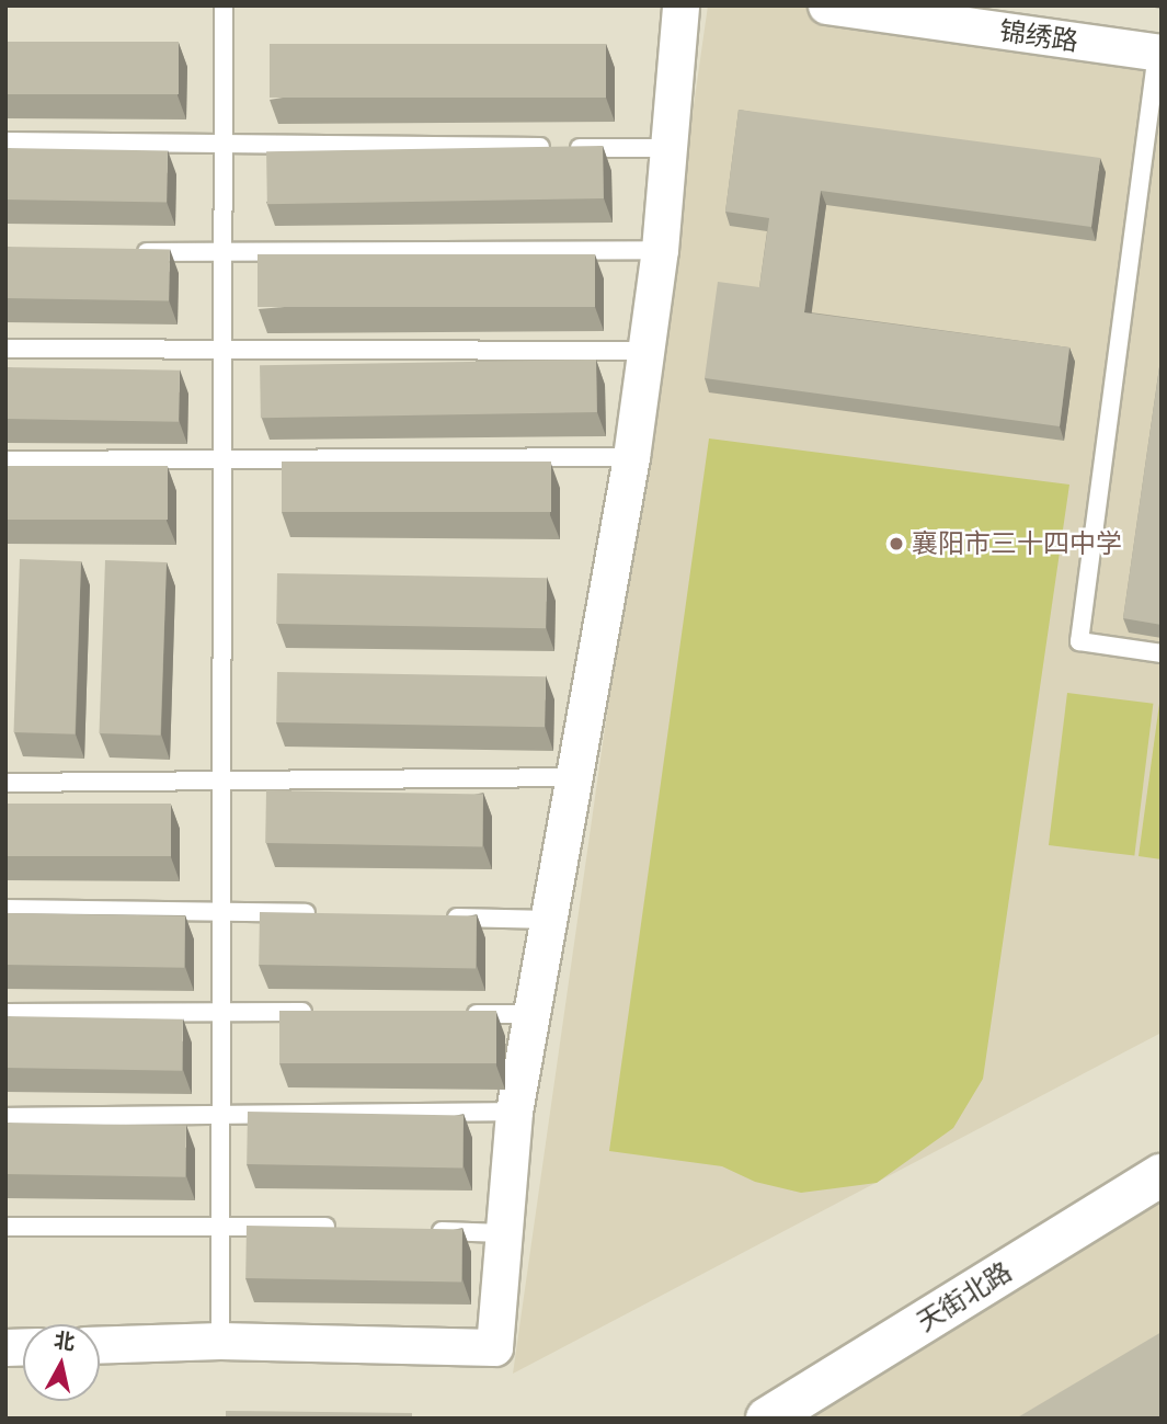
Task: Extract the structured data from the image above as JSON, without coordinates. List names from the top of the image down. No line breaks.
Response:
{"streets":{"street":["锦绣路","天街北路"]},"places":["襄阳市三十四中学"],"north":"top"}
